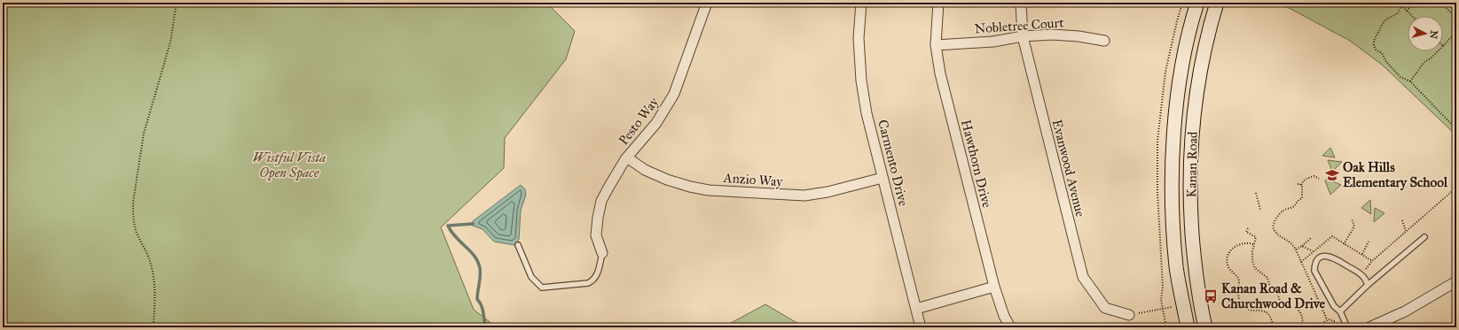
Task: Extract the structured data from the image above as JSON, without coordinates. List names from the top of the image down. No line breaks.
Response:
{"streets":{"main road":["Kanan Road"],"street":["Nobletree Court","Pesto Way","Carmento Drive","Hawthorn Drive","Evanwood Avenue","Anzio Way"]},"crossings":[["Nobletree Court","Hawthorn Drive"],["Nobletree Court","Evanwood Avenue"],["Pesto Way","Anzio Way"],["Carmento Drive","Anzio Way"]],"parks":["Wistful Vista Open Space"],"places":{"school or university":["Oak Hills Elementary School"],"bus stop":["Kanan Road & Churchwood Drive"]},"north":"right"}
